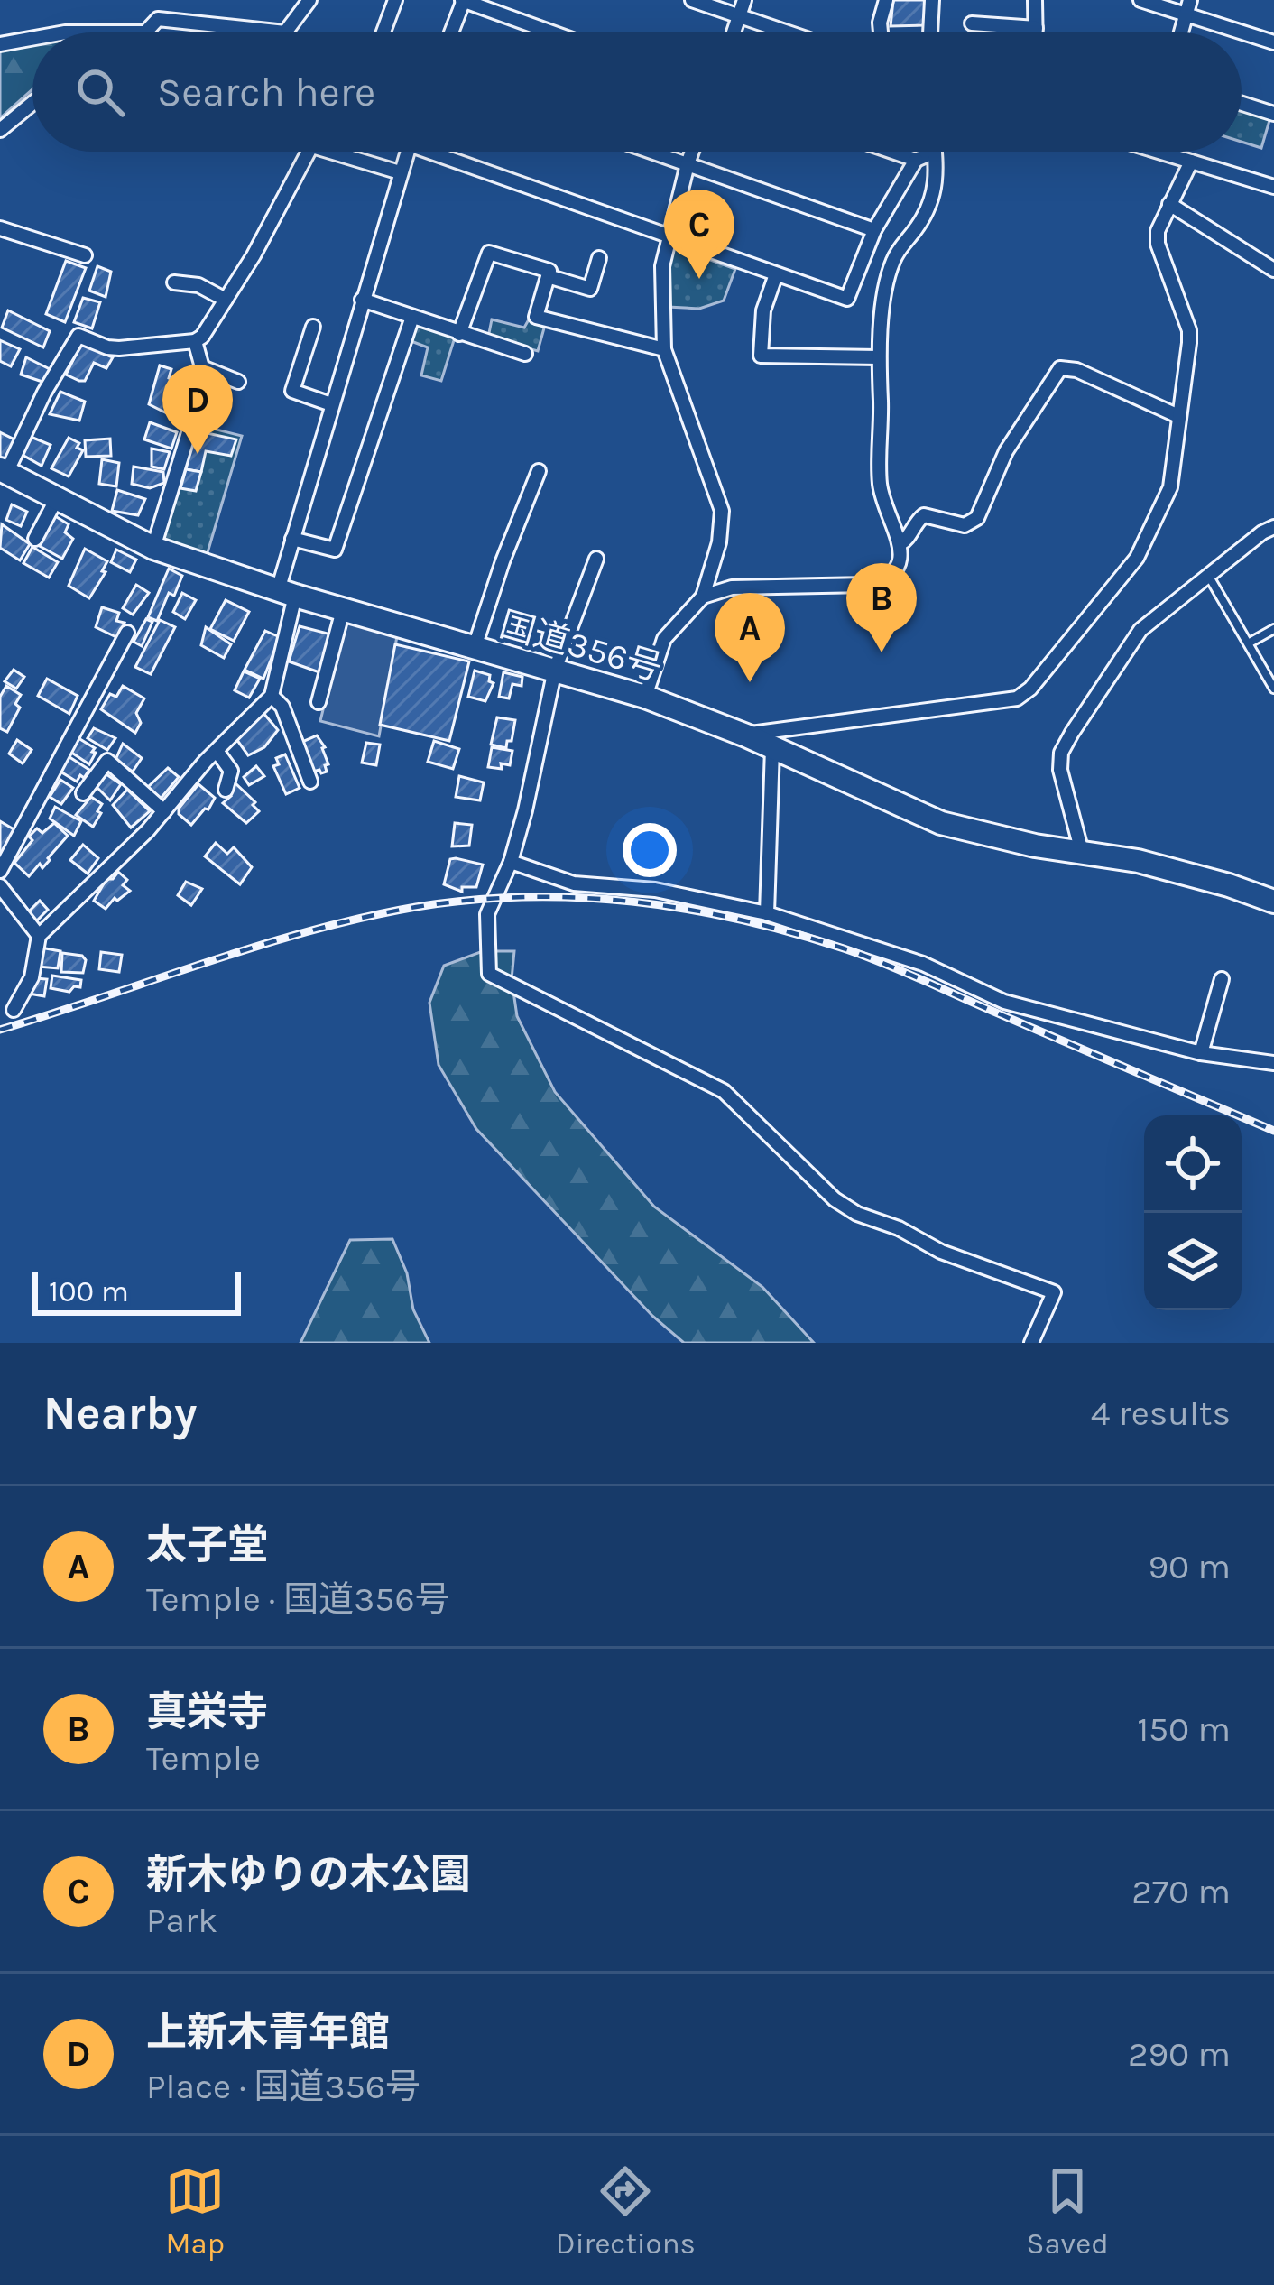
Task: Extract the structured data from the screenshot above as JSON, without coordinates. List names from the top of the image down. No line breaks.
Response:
{"streets":{"highway":["国道356号"]},"scale_bar":"100 m","page":{"search":"Search here","pins":["C","D","B","A"],"scale":"100 m","heading":["Nearby","4 results"],"list":[{"mark":"A","name":"太子堂","note":"Temple · 国道356号","value":"90 m"},{"mark":"B","name":"真栄寺","note":"Temple","value":"150 m"},{"mark":"C","name":"新木ゆりの木公園","note":"Park","value":"270 m"},{"mark":"D","name":"上新木青年館","note":"Place · 国道356号","value":"290 m"}],"nav":["Map","Directions","Saved"]}}
